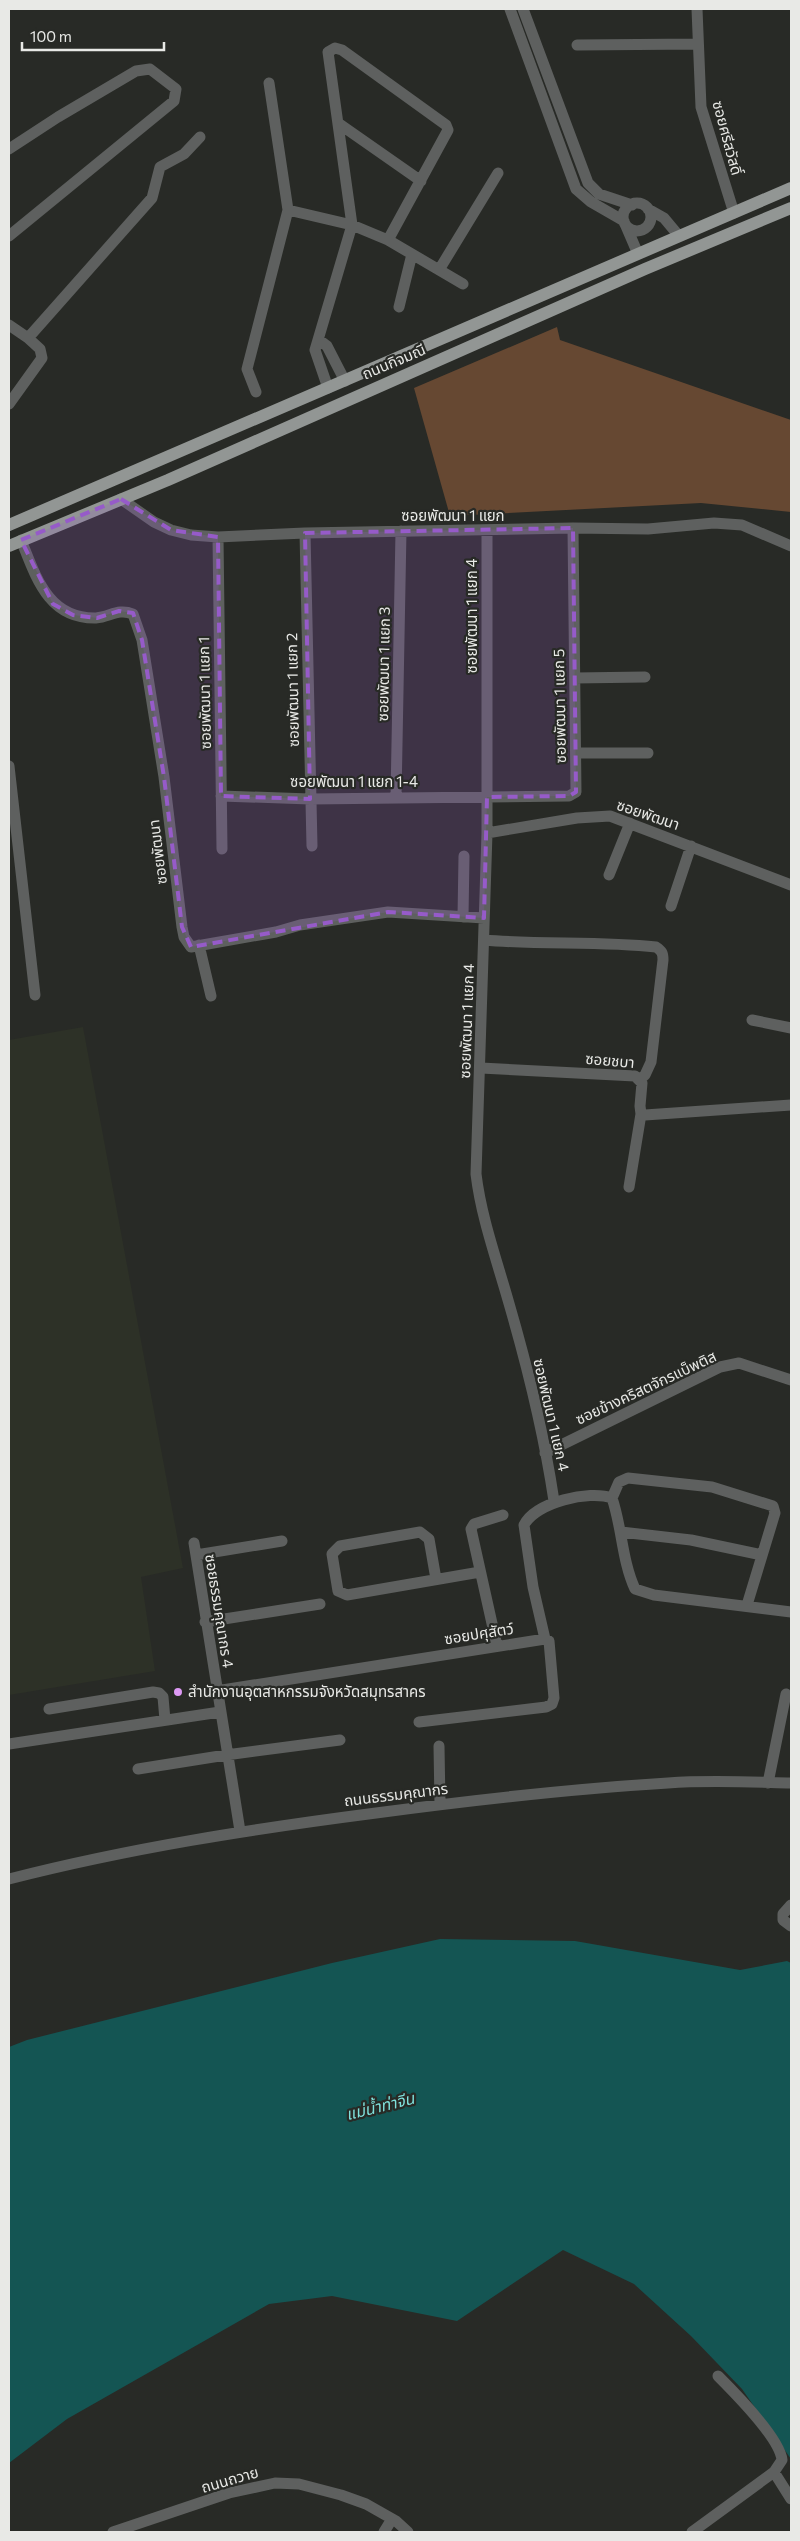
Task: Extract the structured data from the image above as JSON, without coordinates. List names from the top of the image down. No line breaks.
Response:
{"streets":{"main road":["ถนนกิจมณี"],"street":["ซอยศรีสวัสดิ์","ซอยพัฒนา 1 แยก","ซอยพัฒนา 1 แยก 4","ซอยพัฒนา 1 แยก 3","ซอยพัฒนา 1 แยก 2","ซอยพัฒนา 1 แยก 1","ซอยพัฒนา 1 แยก 5","ซอยพัฒนา 1 แยก 1-4","ซอยพัฒนา","ซอยชบา","ซอยข้างคริสตจักรแบ็พติส","ซอยธรรมคุณากร 4","ซอยปศุสัตว์","ถนนธรรมคุณากร","ถนนถวาย"]},"crossings":[["ซอยศรีสวัสดิ์","ถนนกิจมณี"],["ถนนกิจมณี","ซอยพัฒนา 1 แยก"],["ถนนกิจมณี","ซอยพัฒนา"],["ซอยพัฒนา 1 แยก","ซอยพัฒนา 1 แยก 4"],["ซอยพัฒนา 1 แยก","ซอยพัฒนา 1 แยก 3"],["ซอยพัฒนา 1 แยก","ซอยพัฒนา 1 แยก 2"],["ซอยพัฒนา 1 แยก","ซอยพัฒนา 1 แยก 1"],["ซอยพัฒนา 1 แยก","ซอยพัฒนา 1 แยก 5"],["ซอยพัฒนา 1 แยก 4","ซอยพัฒนา 1 แยก 5"],["ซอยพัฒนา 1 แยก 4","ซอยพัฒนา 1 แยก 1-4"],["ซอยพัฒนา 1 แยก 4","ซอยพัฒนา"],["ซอยพัฒนา 1 แยก 4","ซอยชบา"],["ซอยพัฒนา 1 แยก 4","ซอยข้างคริสตจักรแบ็พติส"],["ซอยพัฒนา 1 แยก 3","ซอยพัฒนา 1 แยก 1-4"],["ซอยพัฒนา 1 แยก 2","ซอยพัฒนา 1 แยก 1-4"],["ซอยพัฒนา 1 แยก 1","ซอยพัฒนา 1 แยก 1-4"],["ซอยพัฒนา 1 แยก 5","ซอยพัฒนา 1 แยก 1-4"],["ซอยธรรมคุณากร 4","ซอยปศุสัตว์"],["ซอยธรรมคุณากร 4","ถนนธรรมคุณากร"]],"water":["แม่น้ำท่าจีน"],"places":["สำนักงานอุตสาหกรรมจังหวัดสมุทรสาคร"],"scale_bar":"100 m"}
